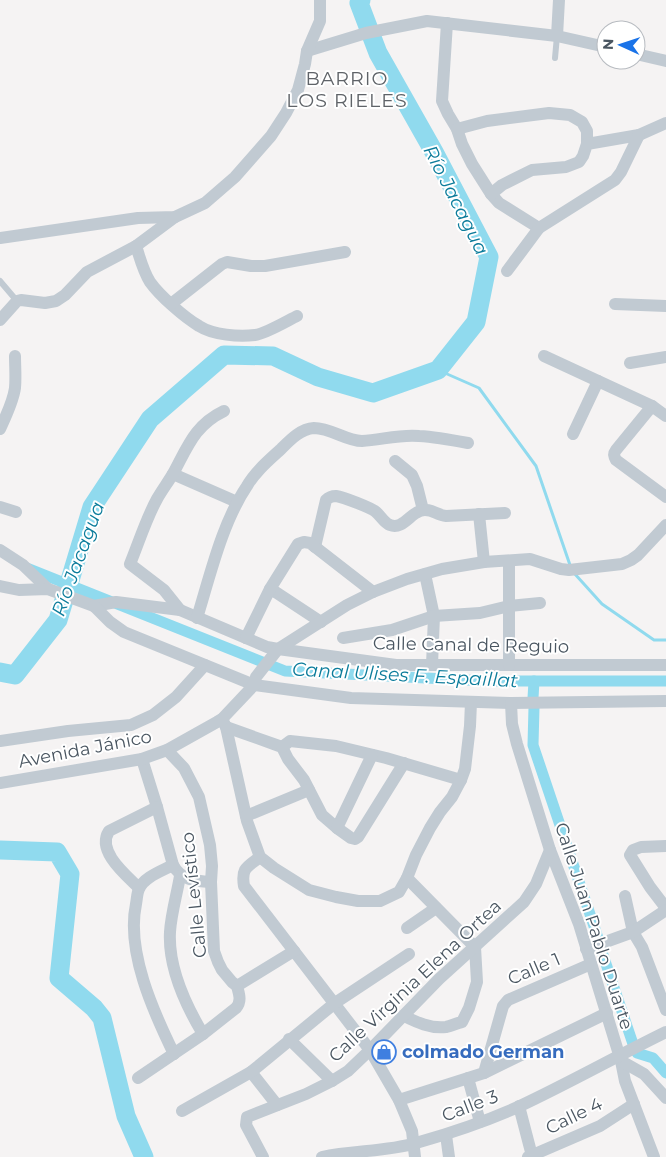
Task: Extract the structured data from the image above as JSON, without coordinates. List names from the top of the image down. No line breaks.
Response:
{"streets":{"street":["Calle Canal de Reguio","Avenida Jánico","Calle Levístico","Calle Juan Pablo Duarte","Calle 1","Calle Virginia Elena Ortea","Calle 3","Calle 4"]},"crossings":[["Calle Canal de Reguio","Avenida Jánico"],["Avenida Jánico","Calle Levístico"],["Calle Juan Pablo Duarte","Calle 1"],["Calle Juan Pablo Duarte","Calle Virginia Elena Ortea"],["Calle Juan Pablo Duarte","Calle 3"],["Calle Juan Pablo Duarte","Calle 4"]],"districts":["BARRIO LOS RIELES"],"water":["Río Jacagua","Canal Ulises F. Espaillat"],"places":{"shop":["colmado German"]},"north":"left"}
